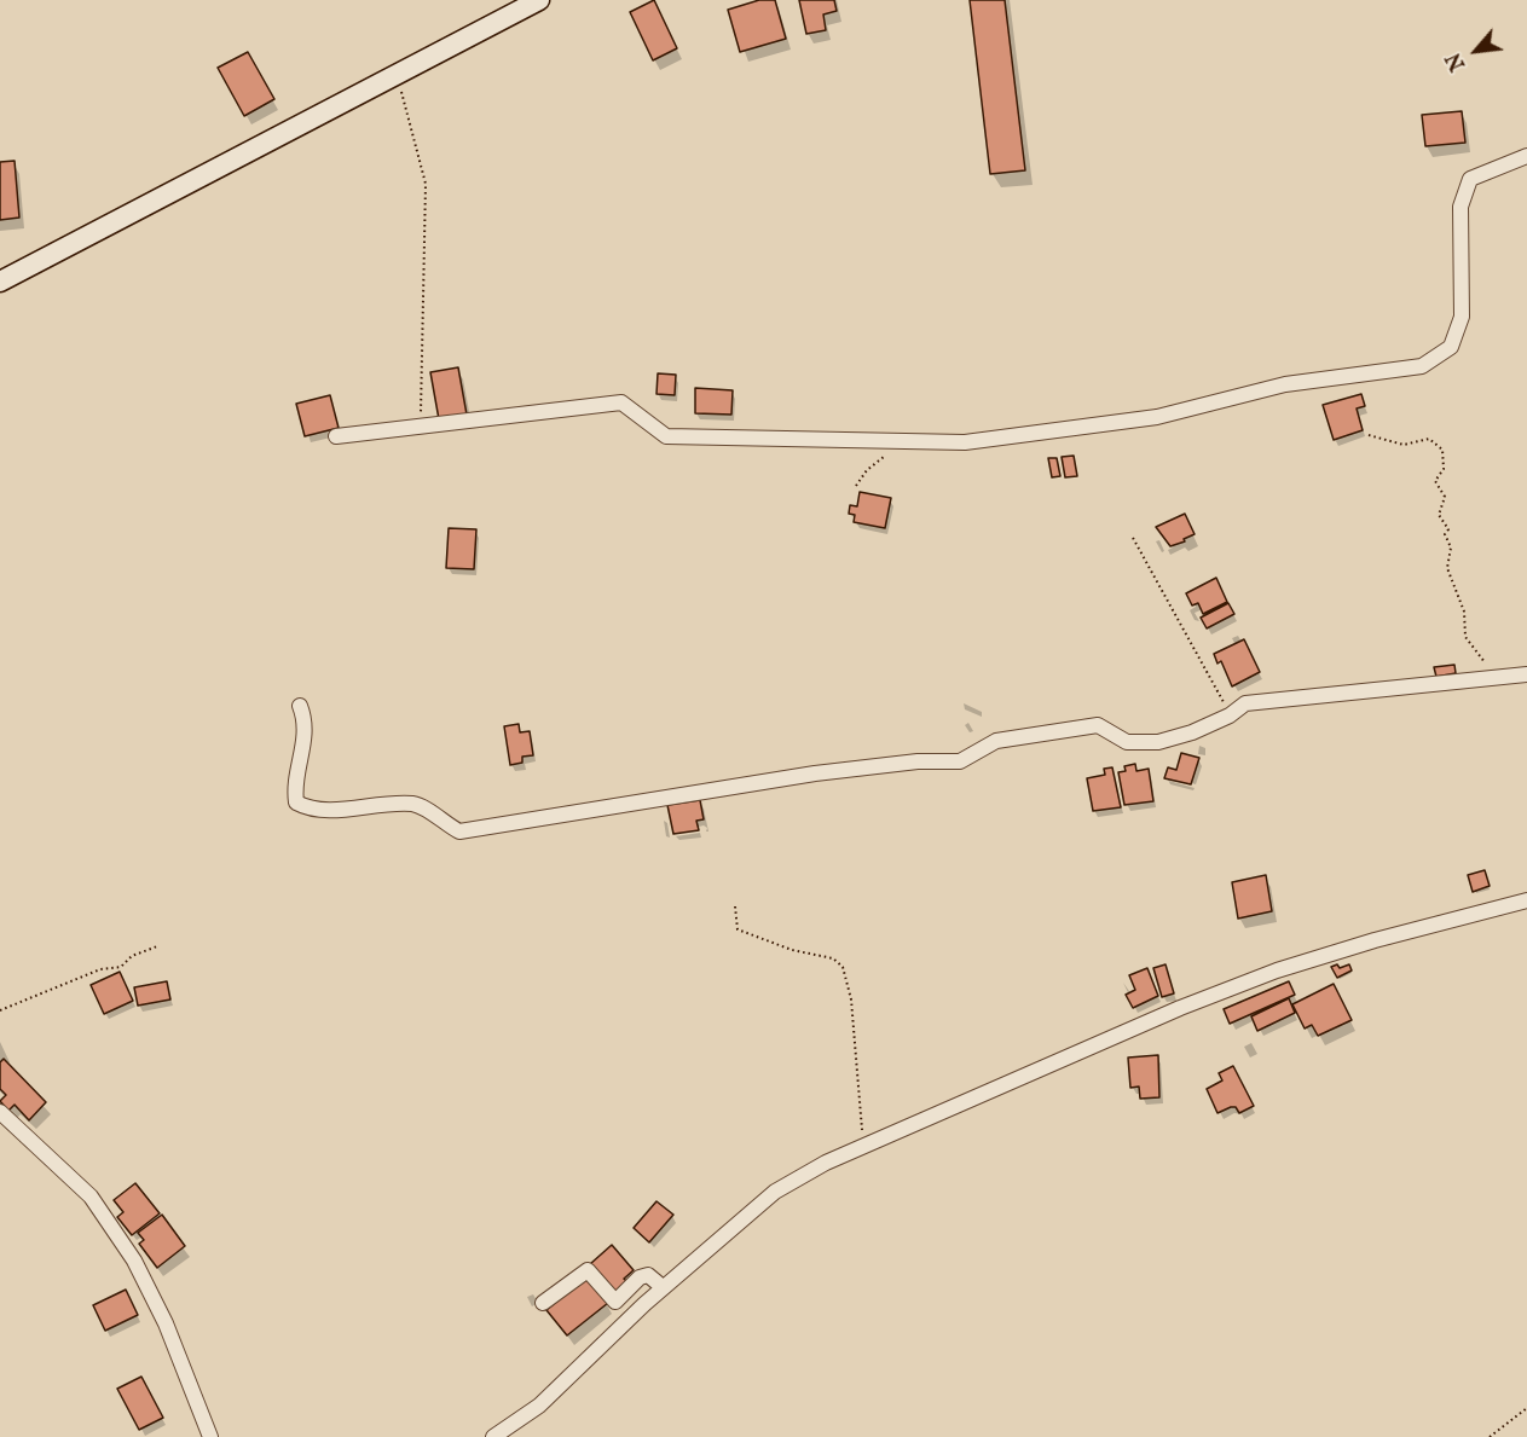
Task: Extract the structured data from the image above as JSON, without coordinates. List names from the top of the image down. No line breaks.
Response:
{"north":"bottom left"}
